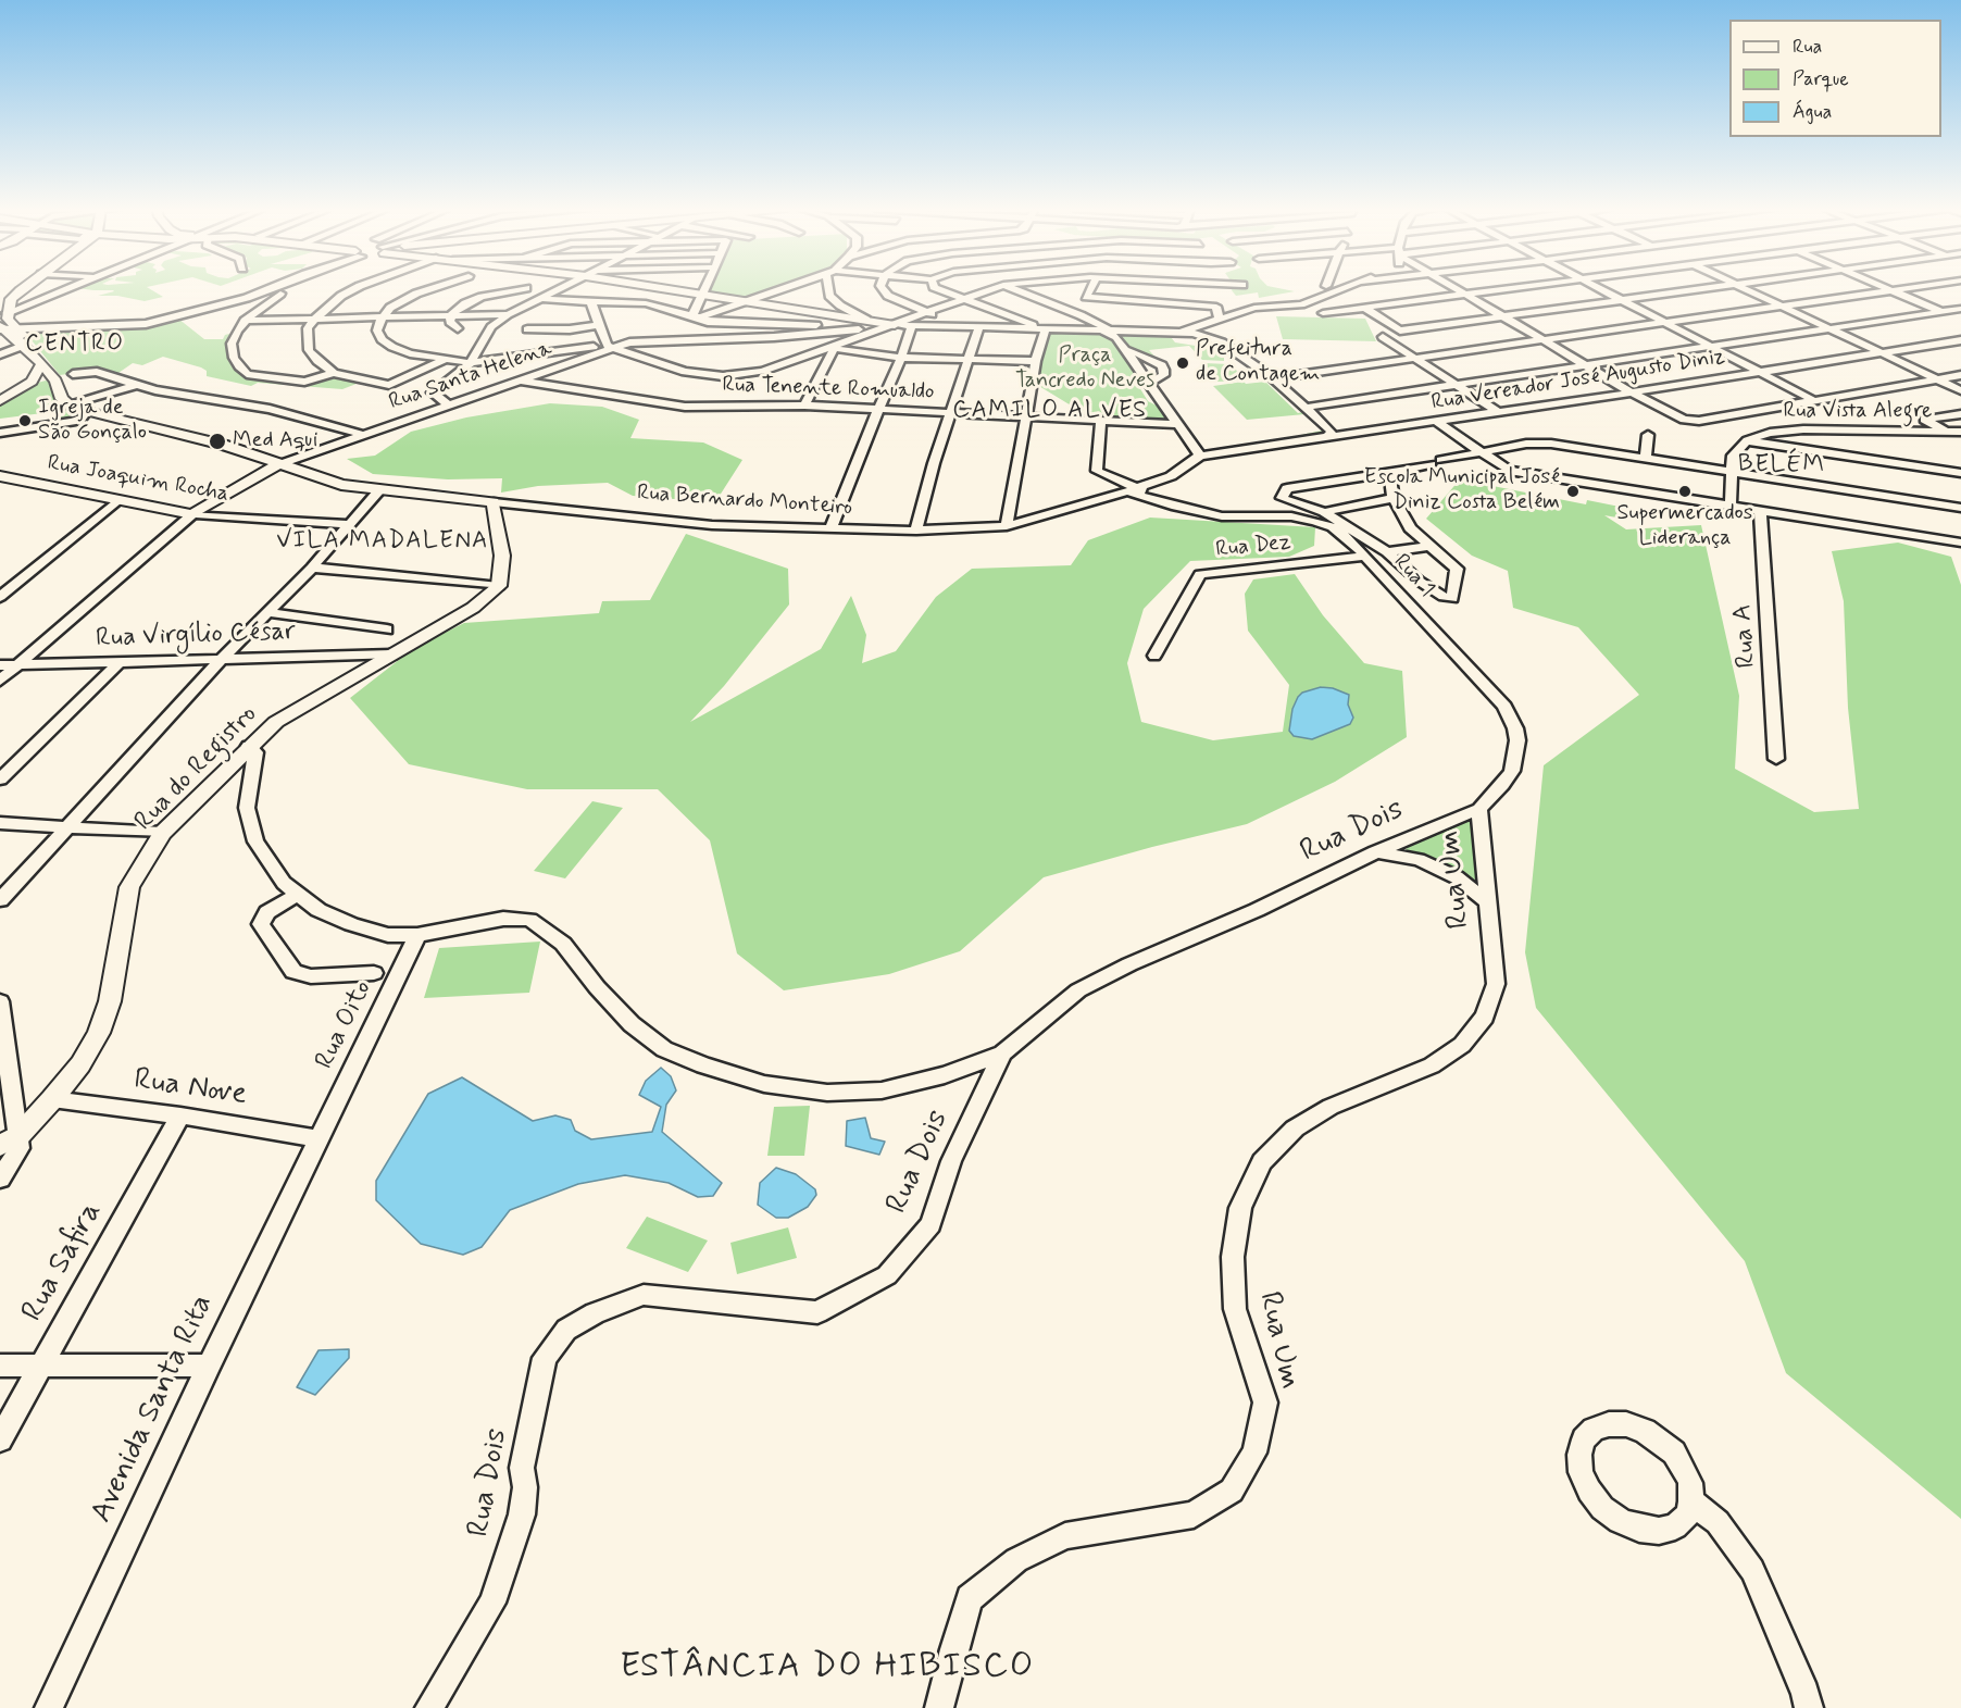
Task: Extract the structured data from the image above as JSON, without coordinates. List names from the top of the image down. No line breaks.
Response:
{"streets":{"main road":["Rua Joaquim Rocha","Rua Bernardo Monteiro","Rua do Registro"],"street":["Rua Santa Helena","Rua Vereador José Augusto Diniz","Rua Tenente Romualdo","Rua Vista Alegre","Rua Dez","Rua 1","Rua Virgílio César","Rua A","Rua Dois","Rua Um","Rua Oito","Rua Nove","Rua Safira","Avenida Santa Rita"]},"crossings":[["Rua Santa Helena","Rua Tenente Romualdo"],["Rua Santa Helena","Rua Bernardo Monteiro"],["Rua Vereador José Augusto Diniz","Rua Bernardo Monteiro"],["Rua Tenente Romualdo","Rua 1"],["Rua Bernardo Monteiro","Rua 1"],["Rua Dez","Rua 1"],["Rua 1","Rua Dois"],["Rua 1","Rua Um"],["Rua Virgílio César","Rua do Registro"],["Rua do Registro","Rua Nove"],["Rua Dois","Rua Um"],["Rua Oito","Rua Nove"],["Rua Oito","Avenida Santa Rita"],["Rua Nove","Rua Safira"],["Rua Nove","Avenida Santa Rita"]],"districts":["CENTRO","CAMILO ALVES","BELÉM","VILA MADALENA","ESTÂNCIA DO HIBISCO"],"parks":["Praça Tancredo Neves"],"places":["Prefeitura de Contagem","Igreja de São Gonçalo","Med Aqui","Escola Municipal José Diniz Costa Belém","Supermercados Liderança"],"legend":["Rua","Parque","Água"]}
